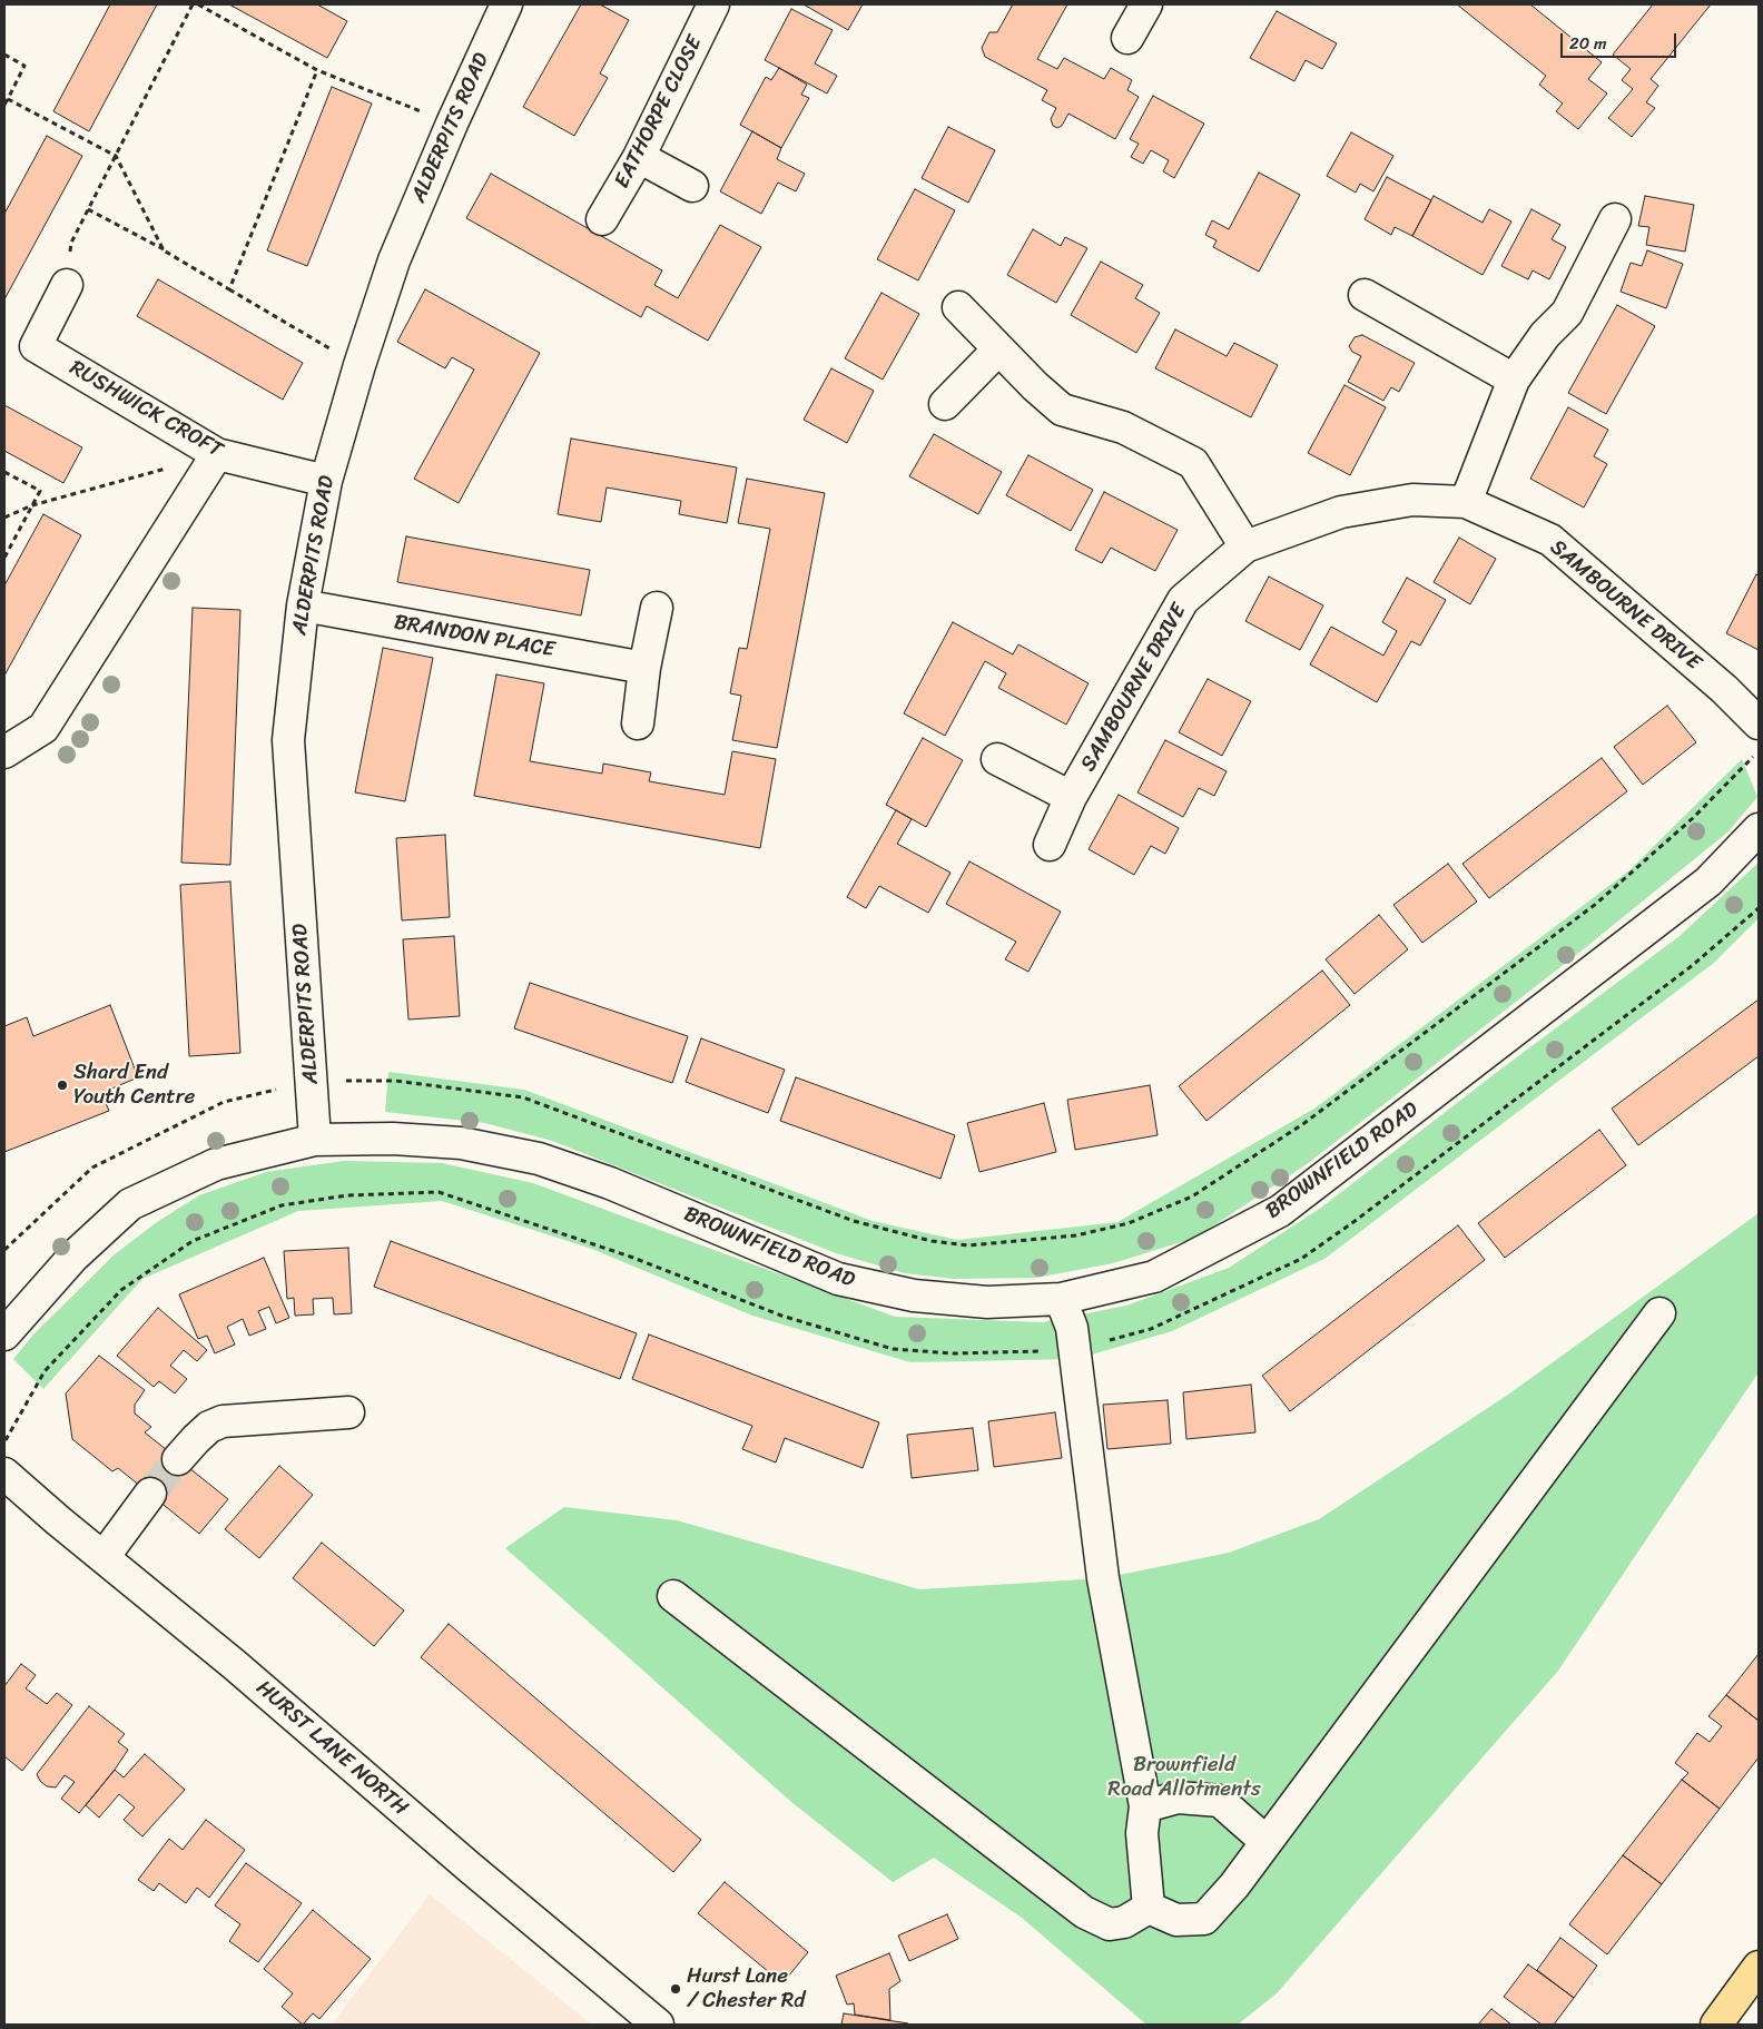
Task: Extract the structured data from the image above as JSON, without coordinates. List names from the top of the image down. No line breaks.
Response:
{"streets":{"street":["EATHORPE CLOSE","ALDERPITS ROAD","RUSHWICK CROFT","SAMBOURNE DRIVE","BRANDON PLACE","BROWNFIELD ROAD","HURST LANE NORTH"]},"crossings":[["ALDERPITS ROAD","RUSHWICK CROFT"],["ALDERPITS ROAD","BRANDON PLACE"],["ALDERPITS ROAD","BROWNFIELD ROAD"]],"parks":["Brownfield Road Allotments"],"places":["Shard End Youth Centre","Hurst Lane / Chester Rd"],"scale_bar":"20 m"}
